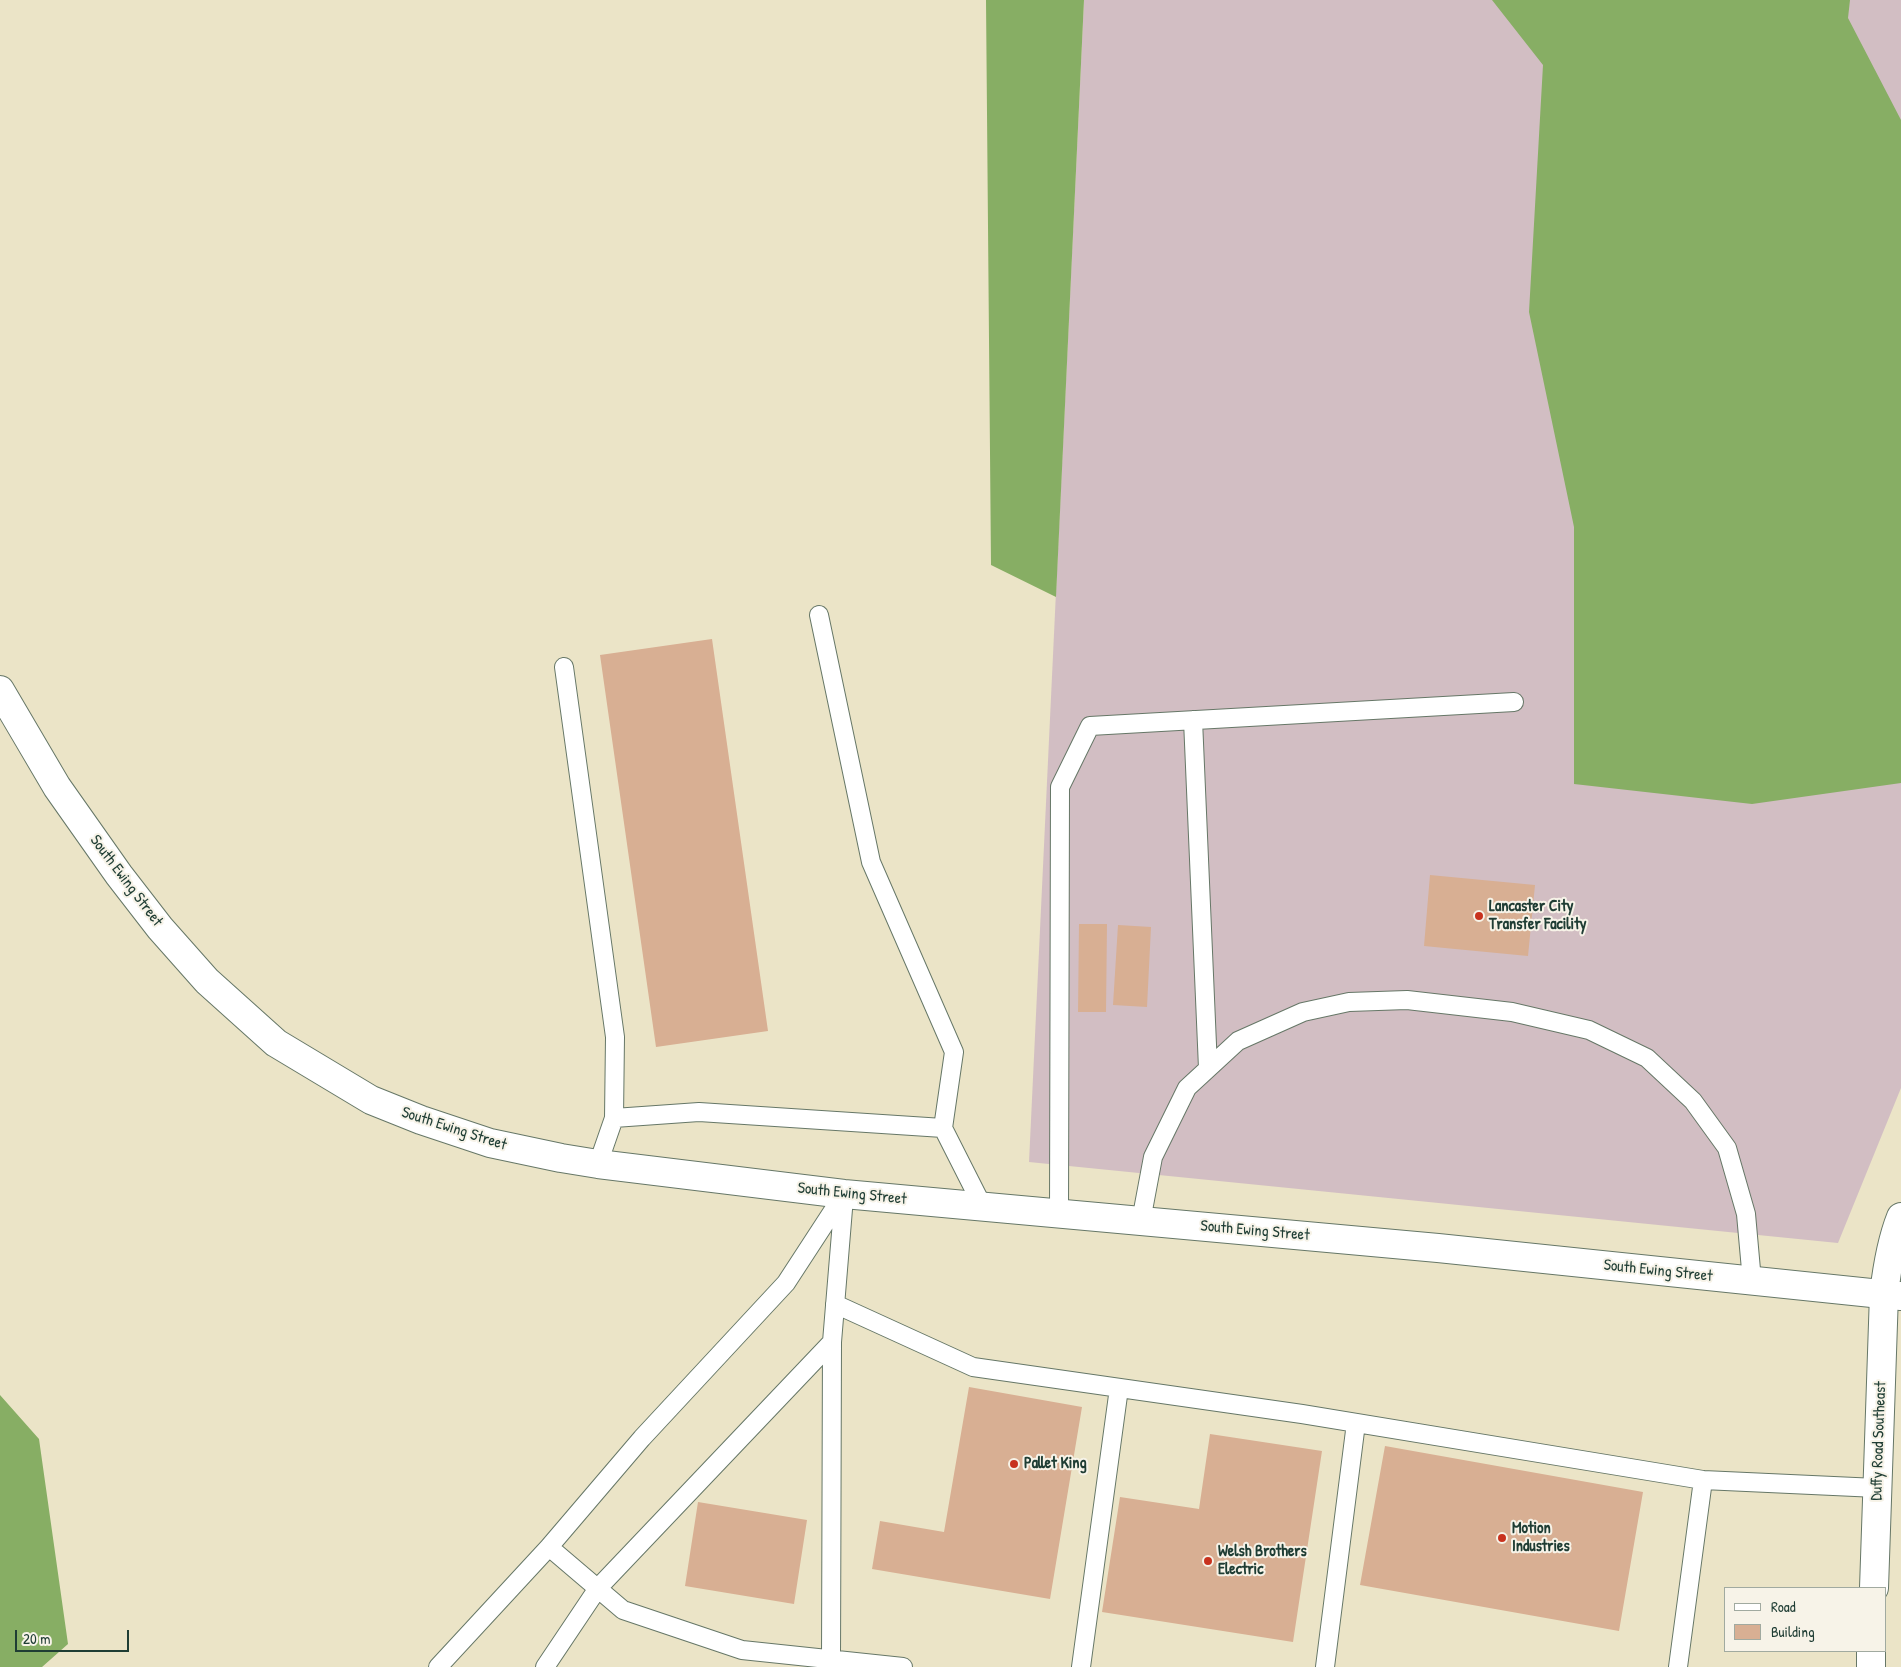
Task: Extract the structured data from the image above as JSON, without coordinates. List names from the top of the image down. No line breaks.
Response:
{"streets":{"street":["South Ewing Street","Duffy Road Southeast"]},"crossings":[["South Ewing Street","Duffy Road Southeast"]],"places":["Lancaster City Transfer Facility","Pallet King","Motion Industries","Welsh Brothers Electric"],"legend":["Road","Building"],"scale_bar":"20 m"}
